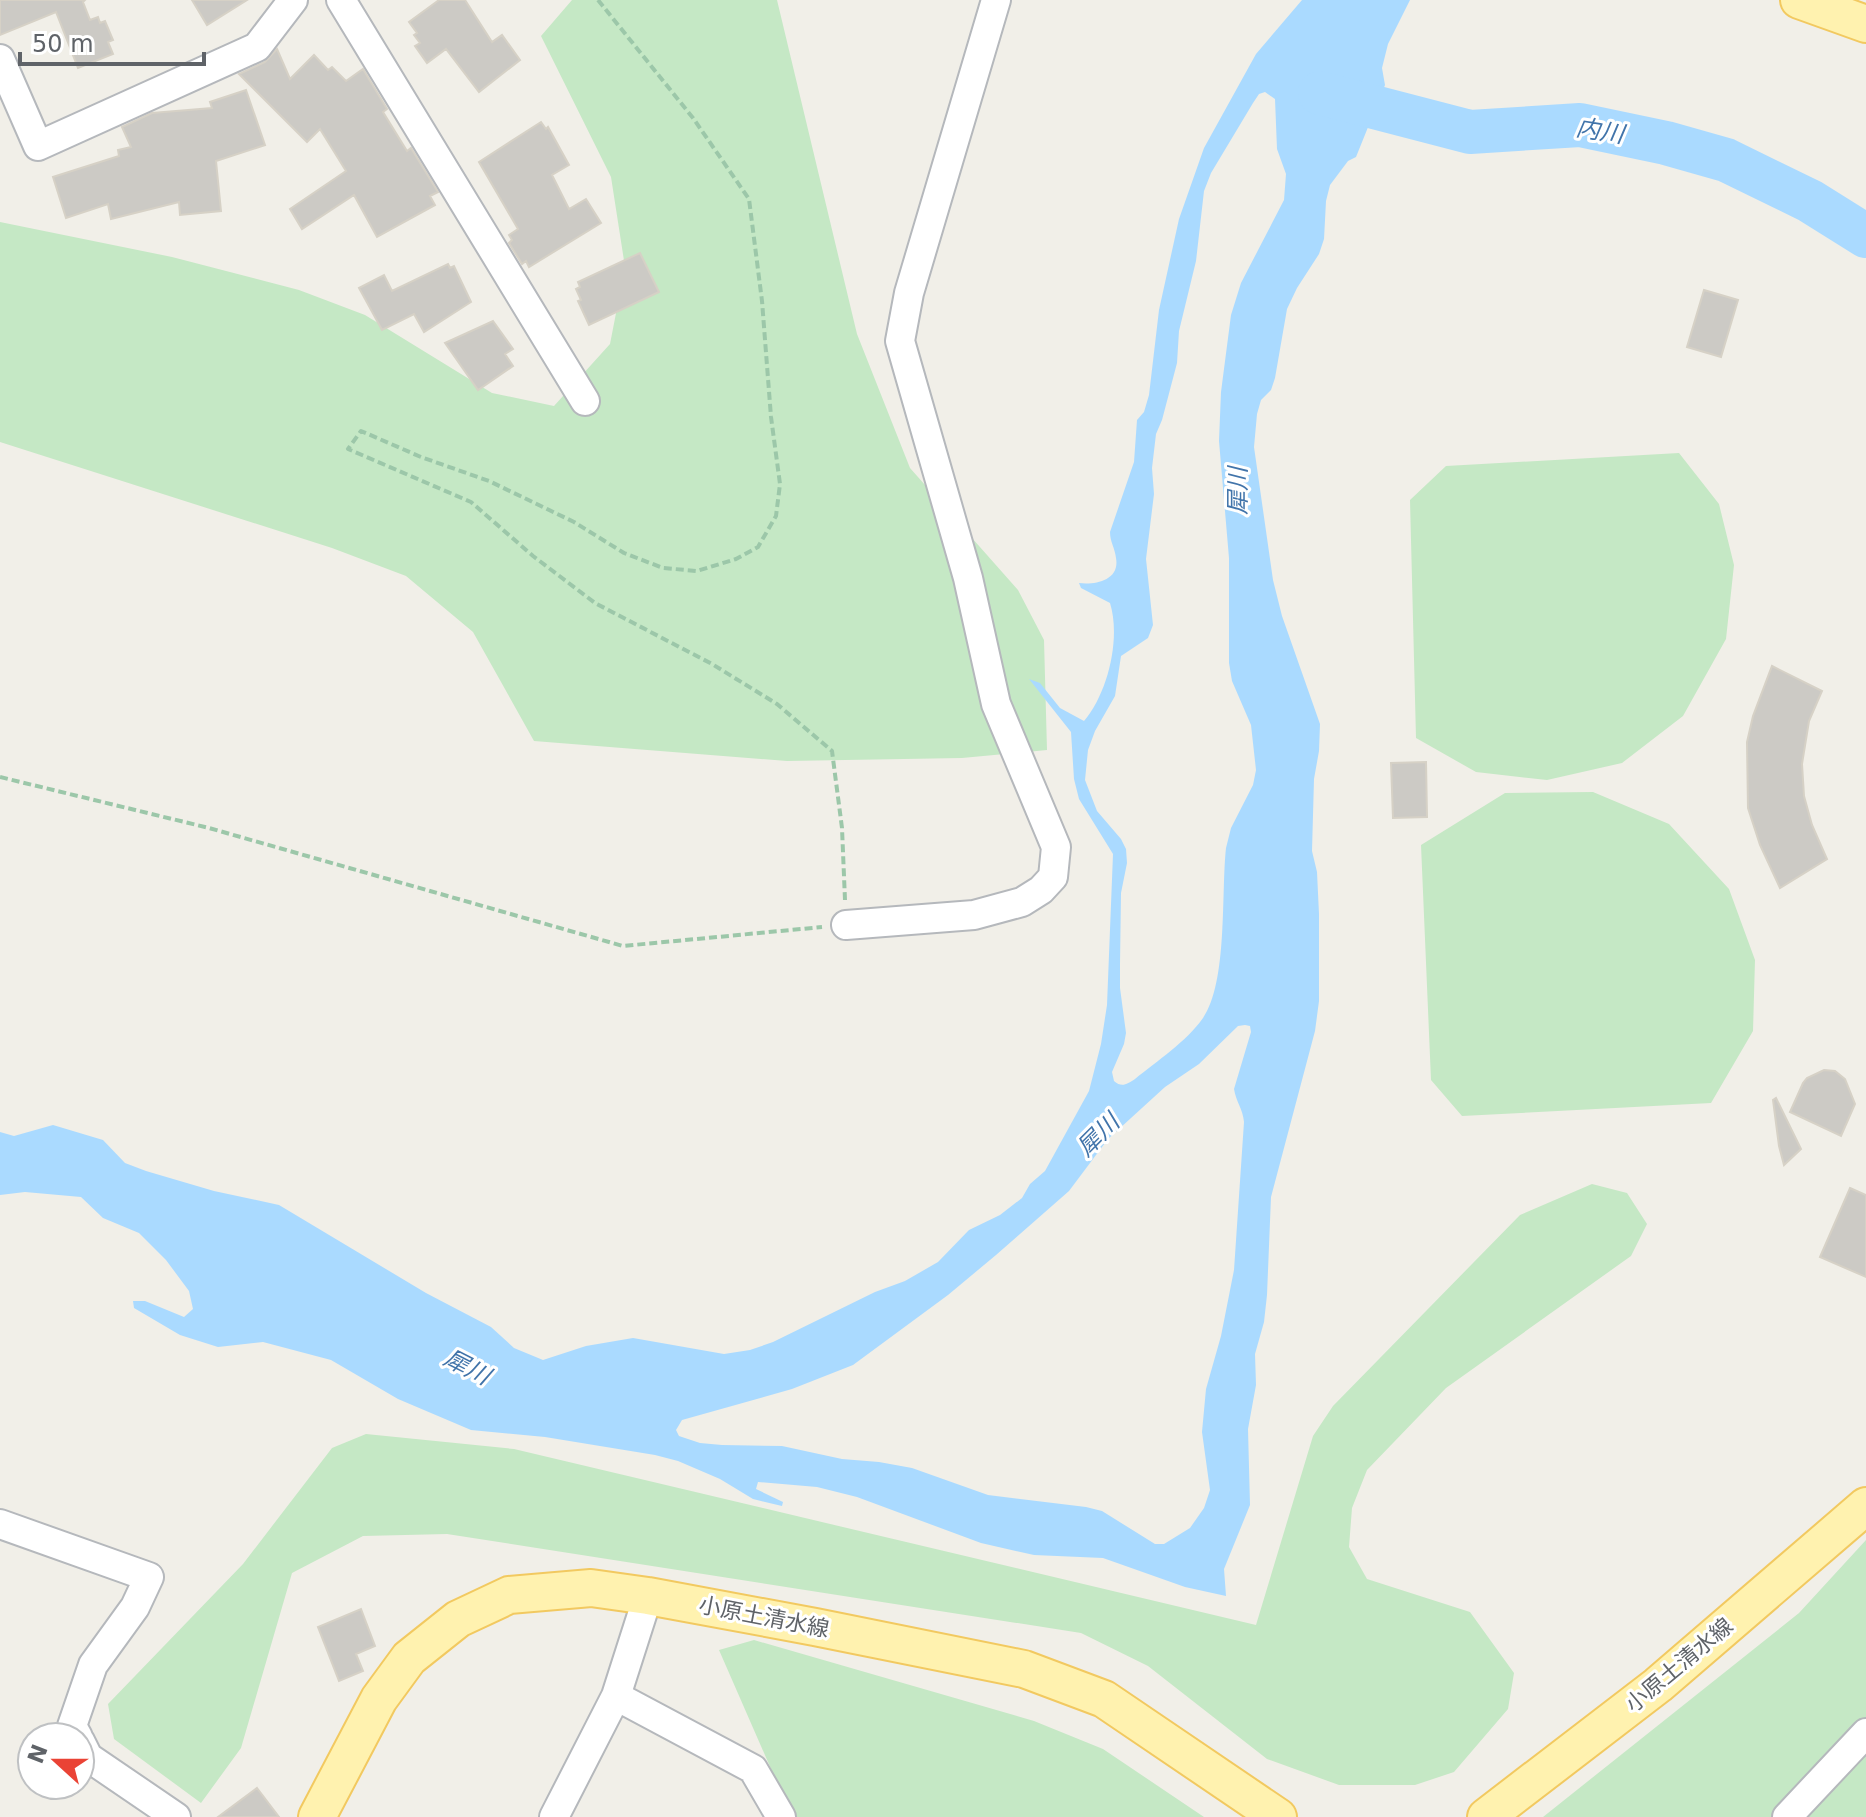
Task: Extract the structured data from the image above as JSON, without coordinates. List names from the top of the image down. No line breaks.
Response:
{"streets":{"main road":["小原土清水線"]},"water":["内川","犀川"],"scale_bar":"50 m","north":"left"}
